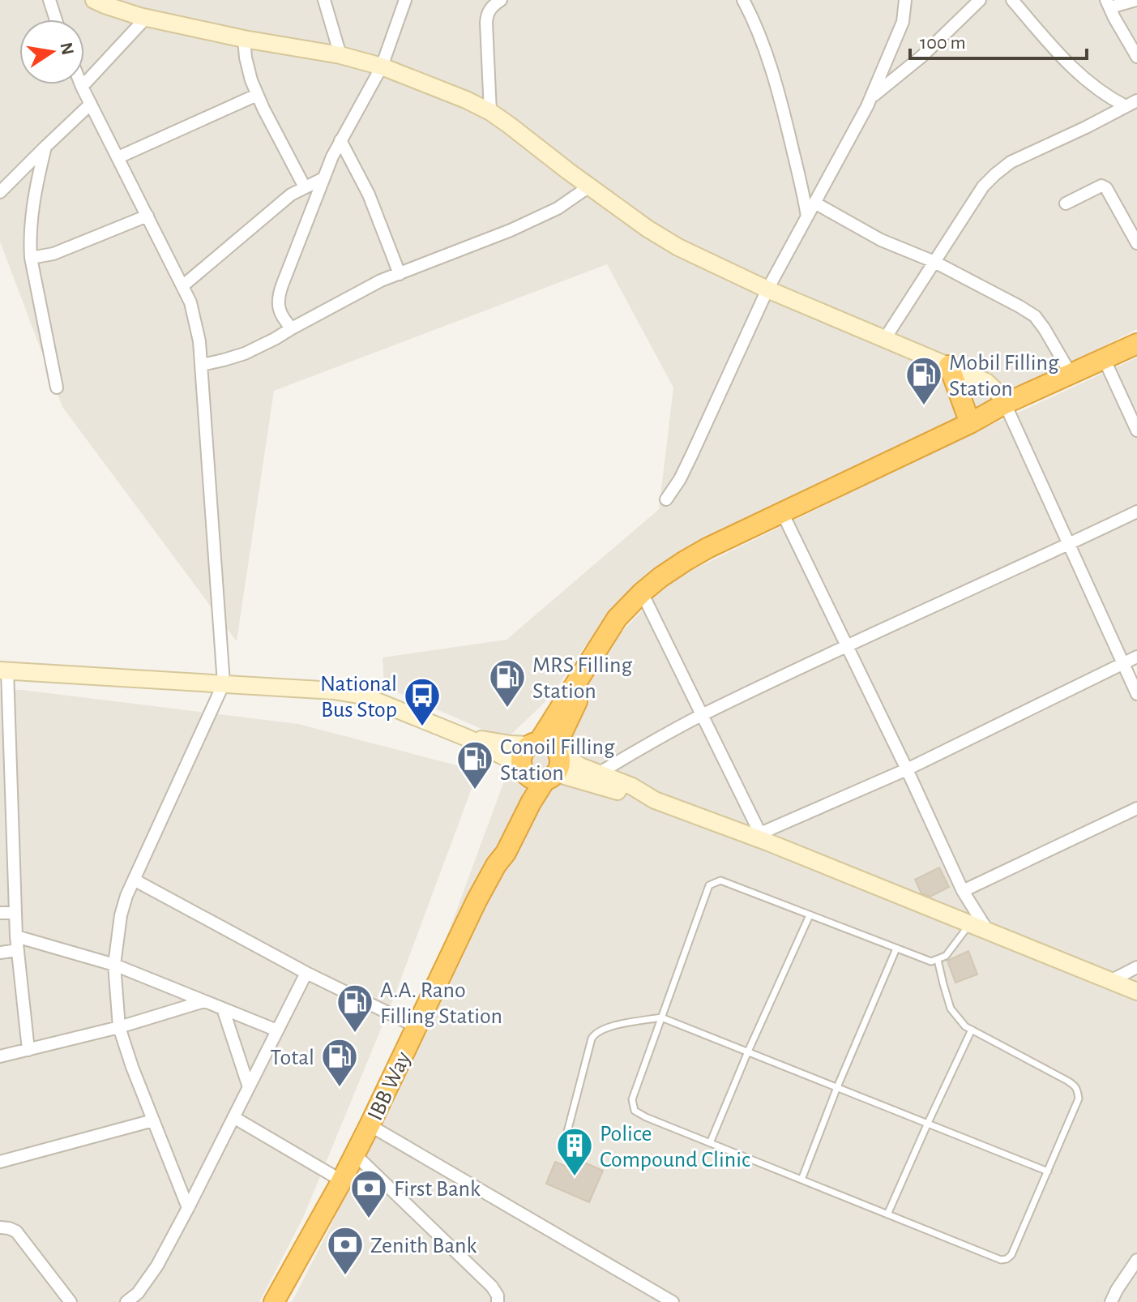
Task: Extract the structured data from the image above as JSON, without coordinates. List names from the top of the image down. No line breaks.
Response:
{"streets":{"highway":["IBB Way"]},"places":{"fuel station":["Mobil Filling Station","MRS Filling Station","Conoil Filling Station","A.A. Rano Filling Station","Total"],"bus stop":["National Bus Stop"],"building":["Police Compound Clinic"],"bank":["First Bank","Zenith Bank"]},"scale_bar":"100 m","north":"right"}
